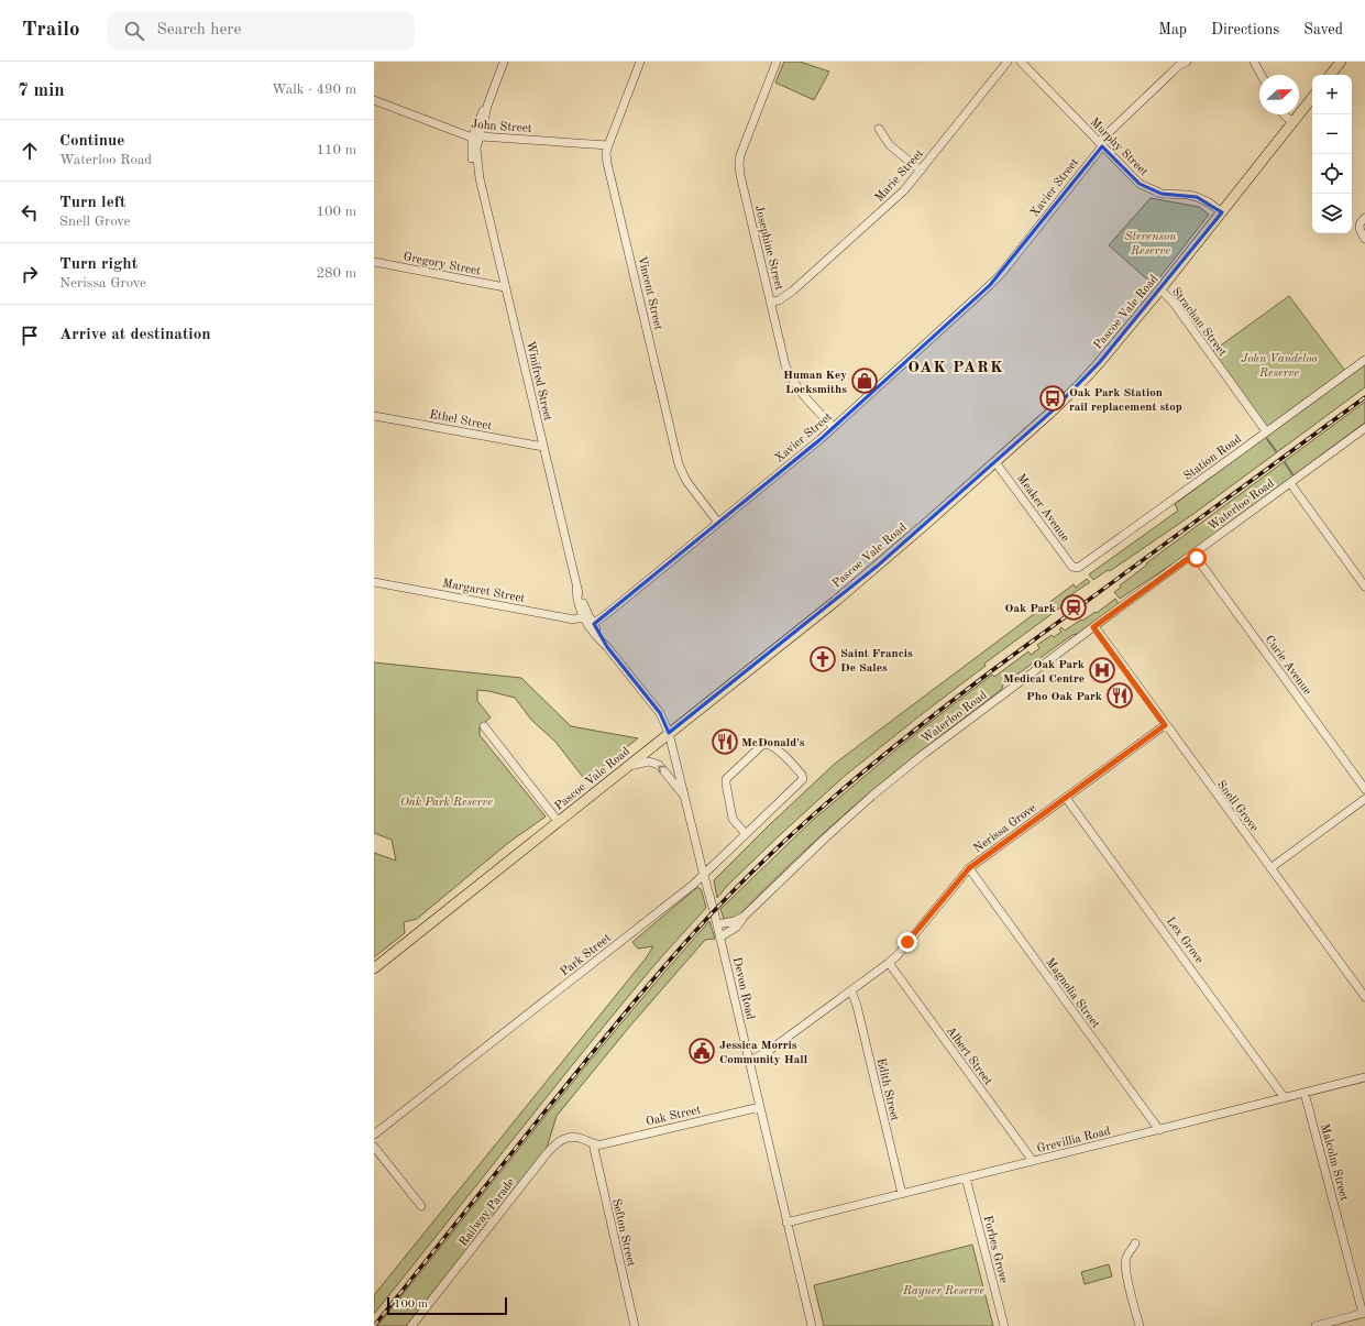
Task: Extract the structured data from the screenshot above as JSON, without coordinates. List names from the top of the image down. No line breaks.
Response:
{"streets":{"main road":["Pascoe Vale Road"],"street":["John Street","Murphy Street","Marie Street","Xavier Street","Josephine Street","Gregory Street","Vincent Street","Strachan Street","Winifred Street","Ethel Street","Station Road","Waterloo Road","Meaker Avenue","Margaret Street","Curie Avenue","Snell Grove","Nerissa Grove","Lex Grove","Park Street","Devon Road","Magnolia Street","Albert Street","Edith Street","Oak Street","Grevillia Road","Malcolm Street","Railway Parade","Sefton Street","Forbes Grove"]},"crossings":[["John Street","Vincent Street"],["John Street","Winifred Street"],["Murphy Street","Xavier Street"],["Murphy Street","Pascoe Vale Road"],["Marie Street","Josephine Street"],["Xavier Street","Josephine Street"],["Xavier Street","Vincent Street"],["Xavier Street","Winifred Street"],["Gregory Street","Winifred Street"],["Pascoe Vale Road","Strachan Street"],["Pascoe Vale Road","Winifred Street"],["Pascoe Vale Road","Meaker Avenue"],["Pascoe Vale Road","Devon Road"],["Strachan Street","Station Road"],["Winifred Street","Ethel Street"],["Winifred Street","Margaret Street"],["Winifred Street","Devon Road"],["Station Road","Meaker Avenue"],["Waterloo Road","Curie Avenue"],["Waterloo Road","Snell Grove"],["Waterloo Road","Devon Road"],["Snell Grove","Nerissa Grove"],["Nerissa Grove","Lex Grove"],["Nerissa Grove","Devon Road"],["Nerissa Grove","Magnolia Street"],["Nerissa Grove","Albert Street"],["Nerissa Grove","Edith Street"],["Lex Grove","Grevillia Road"],["Park Street","Devon Road"],["Devon Road","Oak Street"],["Devon Road","Grevillia Road"],["Magnolia Street","Grevillia Road"],["Albert Street","Grevillia Road"],["Edith Street","Grevillia Road"],["Oak Street","Railway Parade"],["Oak Street","Sefton Street"],["Grevillia Road","Malcolm Street"],["Grevillia Road","Forbes Grove"],["Railway Parade","Sefton Street"]],"districts":["OAK PARK"],"parks":["Stevenson Reserve","John Vandeloo Reserve","Oak Park Reserve","Rayner Reserve"],"places":{"shop":["Human Key Locksmiths"],"bus stop":["Oak Park Station rail replacement stop"],"station":["Oak Park"],"church":["Saint Francis De Sales"],"hospital":["Oak Park Medical Centre"],"restaurant":["Pho Oak Park","McDonald's"],"public building":["Jessica Morris Community Hall"]},"scale_bar":"100 m","north":"right","page":{"header":"Trailo","search":"Search here","nav":["Map","Directions","Saved"],"heading":["7 min","Walk · 490 m"],"map_buttons":["+","−"],"list":[["Continue","Waterloo Road","110 m"],["Turn left","Snell Grove","100 m"],["Turn right","Nerissa Grove","280 m"],"Arrive at destination"],"scale":"100 m"}}
